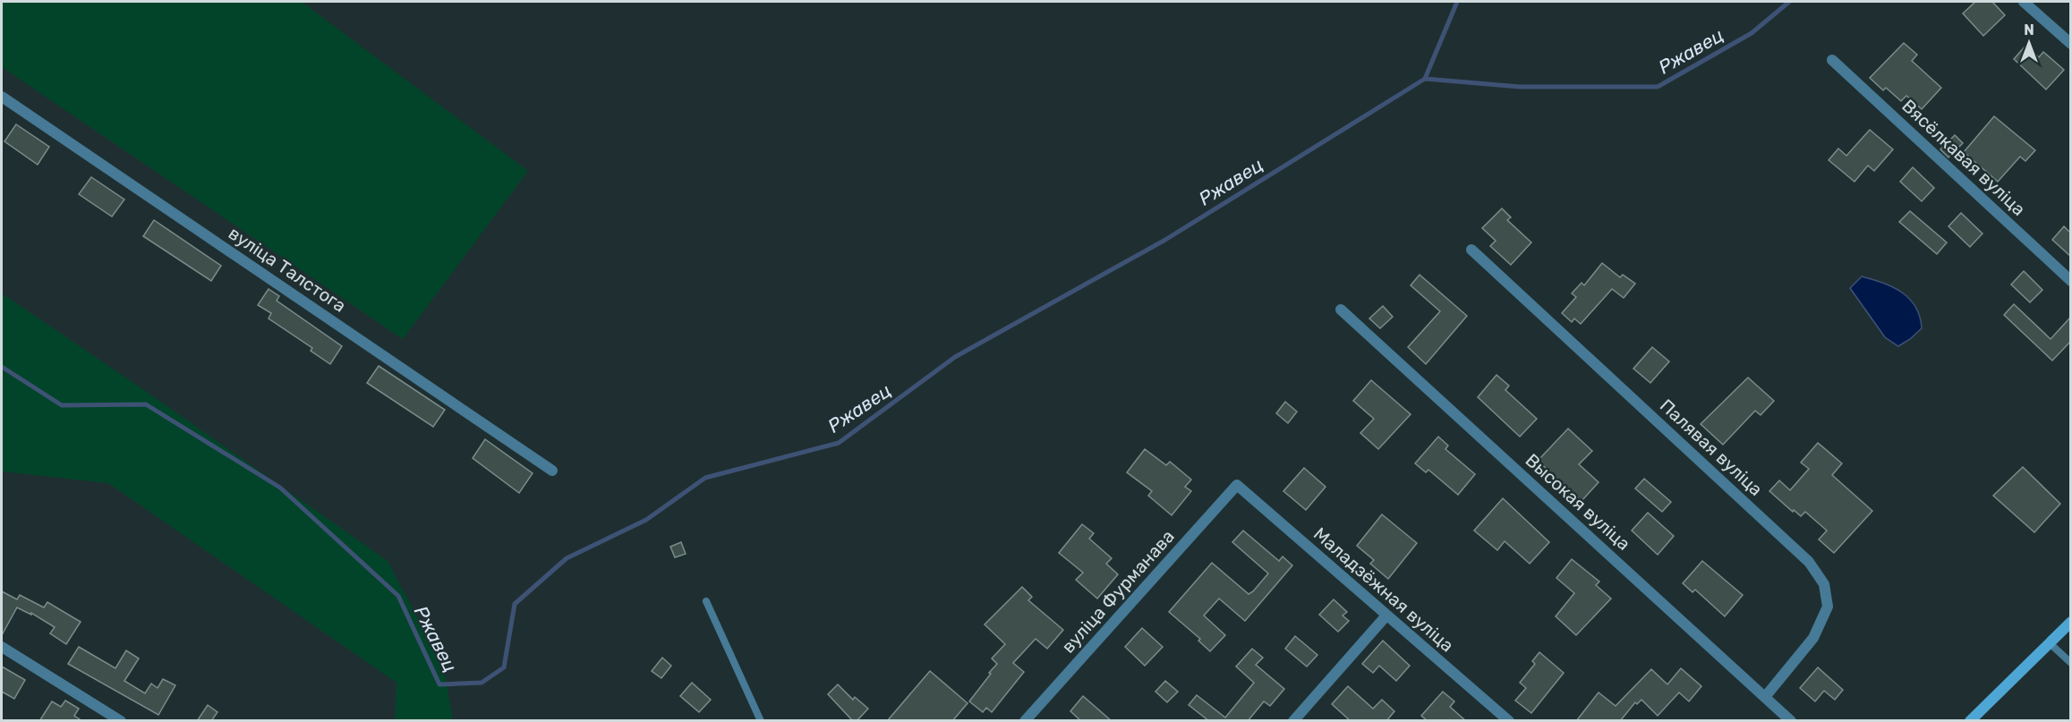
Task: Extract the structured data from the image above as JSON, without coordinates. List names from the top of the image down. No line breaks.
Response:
{"streets":{"street":["Вясёлкавая вуліца","вуліца Талстога","Палявая вуліца","Высокая вуліца","Маладзёжная вуліца","вуліца Фурманава"]},"crossings":[["Палявая вуліца","Высокая вуліца"],["Маладзёжная вуліца","вуліца Фурманава"]],"water":["Ржавец"],"north":"top"}
